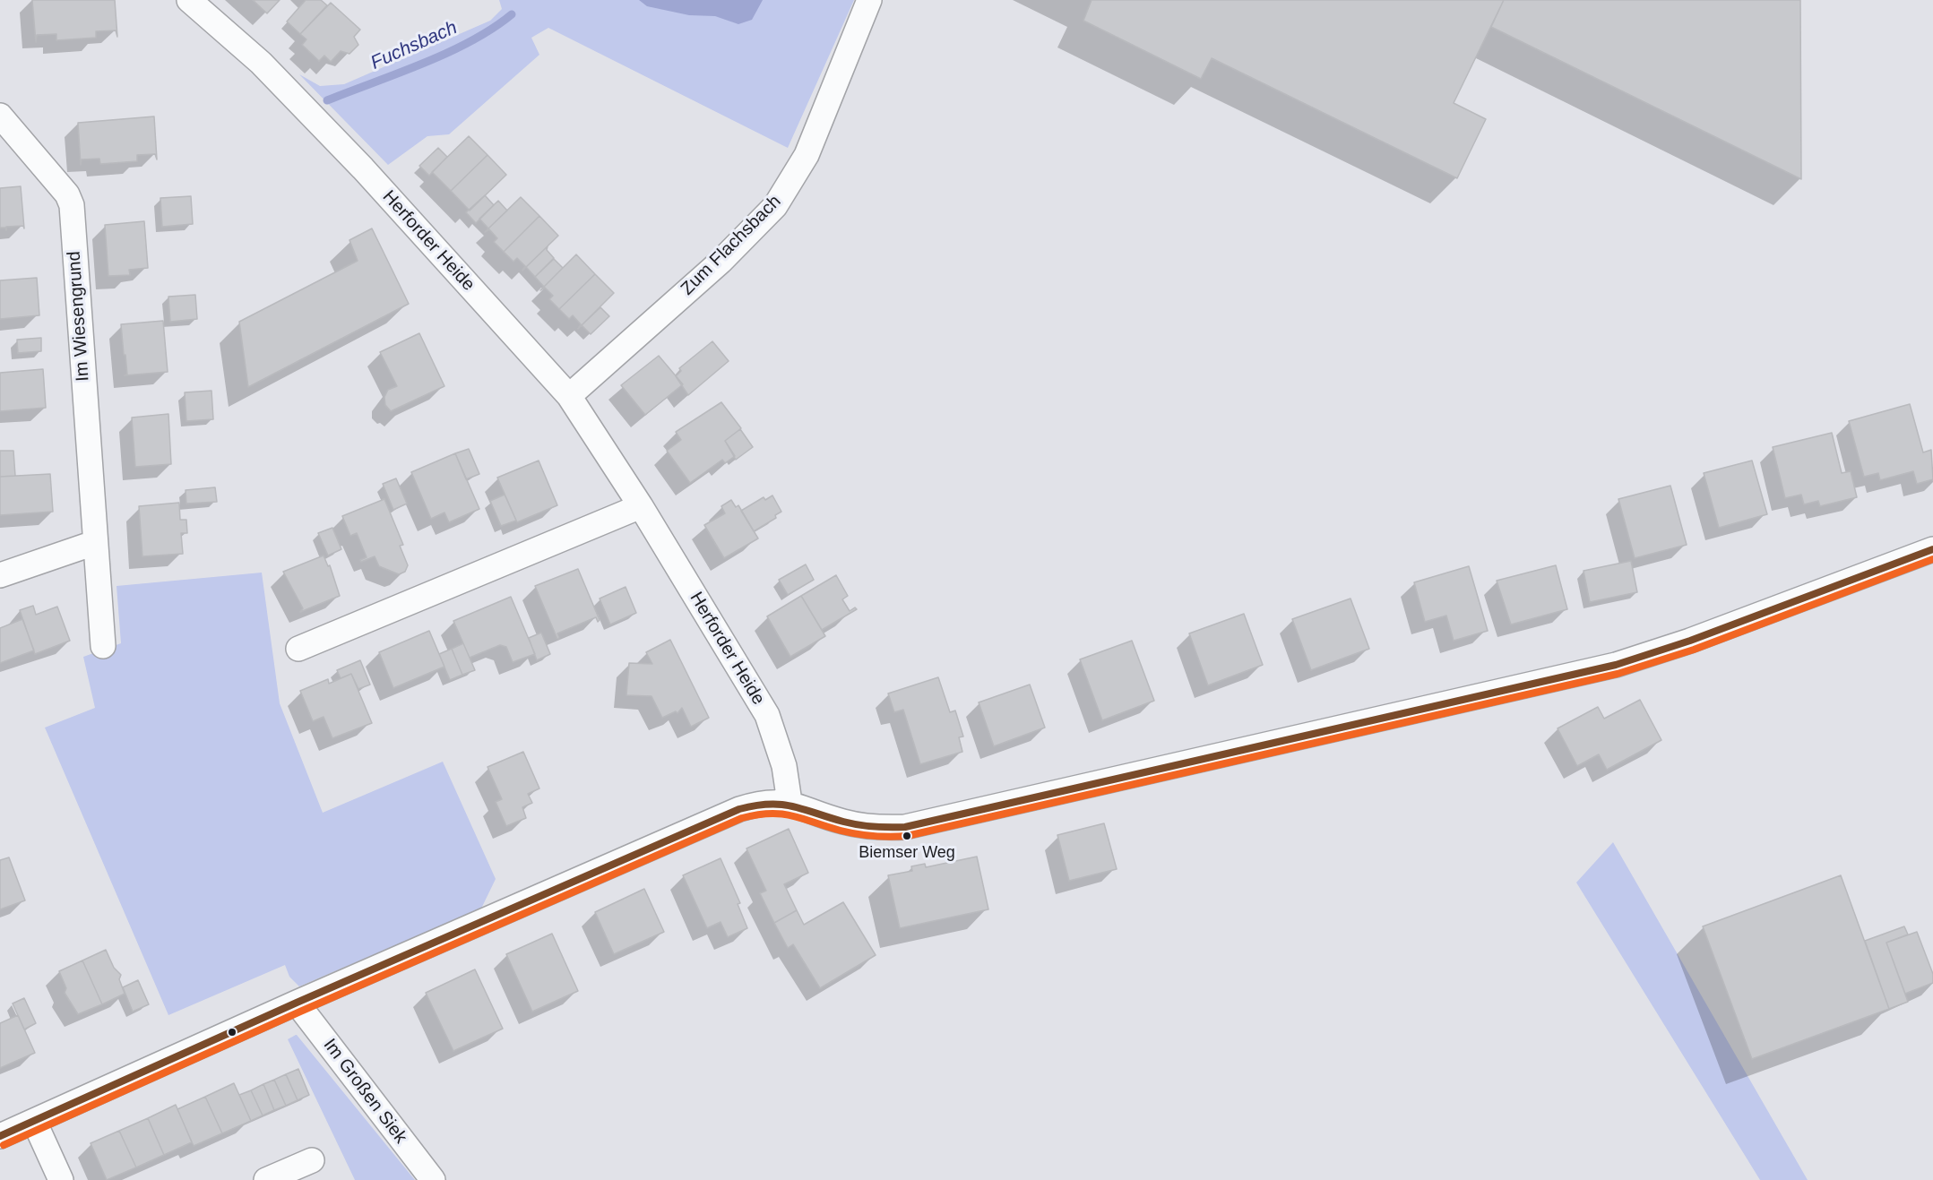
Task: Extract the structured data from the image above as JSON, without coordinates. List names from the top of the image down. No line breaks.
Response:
{"streets":{"street":["Herforder Heide","Zum Flachsbach","Im Wiesengrund","Im Großen Siek"]},"crossings":[["Herforder Heide","Zum Flachsbach"]],"water":["Fuchsbach"],"places":["Biemser Weg"]}
